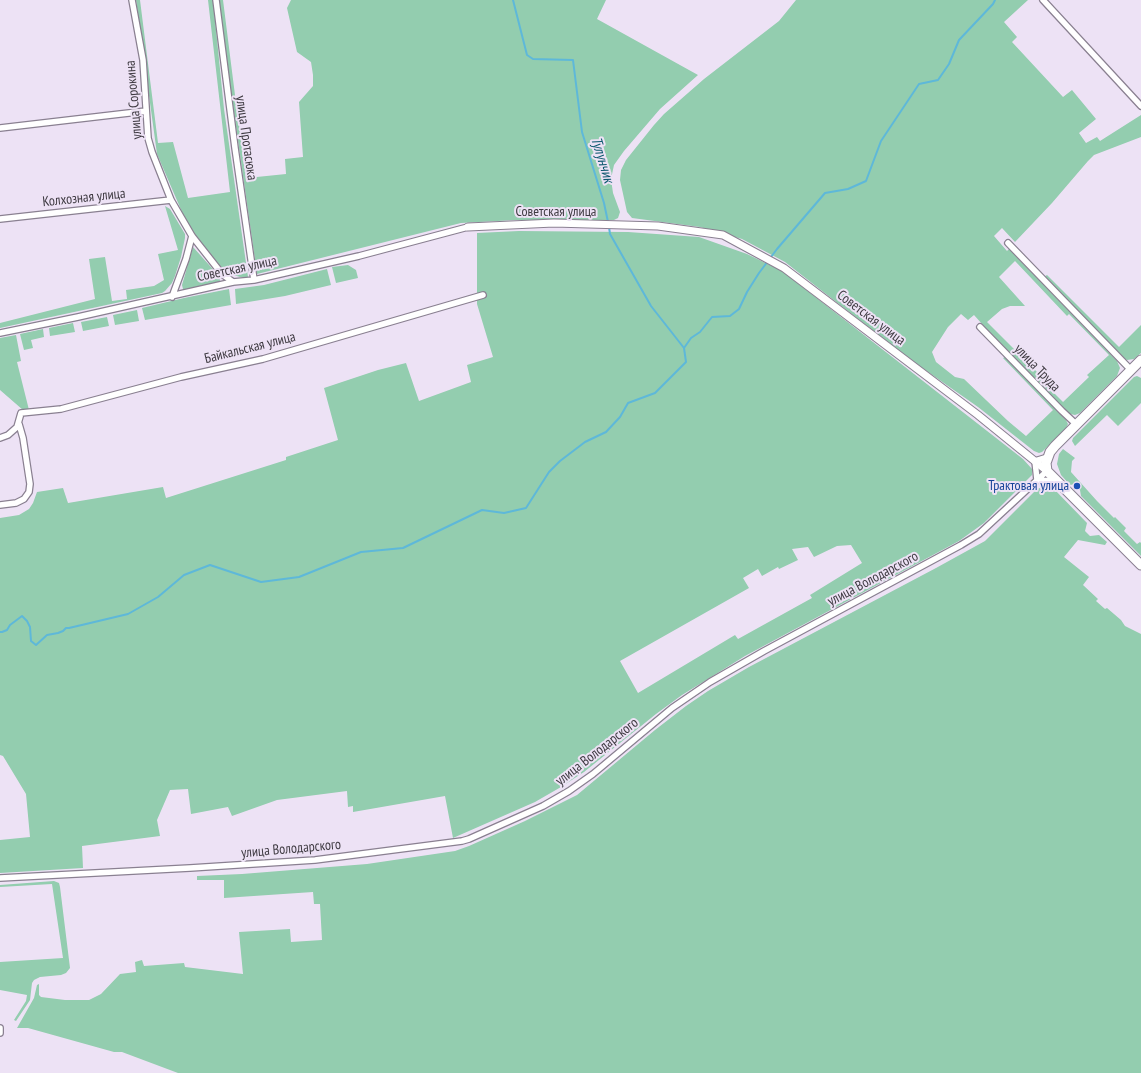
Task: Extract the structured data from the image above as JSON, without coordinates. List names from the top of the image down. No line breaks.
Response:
{"streets":{"street":["улица Сорокина","улица Протасюка","Колхозная улица","Советская улица","Байкальская улица","улица Труда","улица Володарского"]},"crossings":[["улица Сорокина","Колхозная улица"],["улица Сорокина","Советская улица"],["улица Протасюка","Советская улица"],["Советская улица","улица Володарского"]],"water":["Тулунчик"],"places":["Трактовая улица"]}
